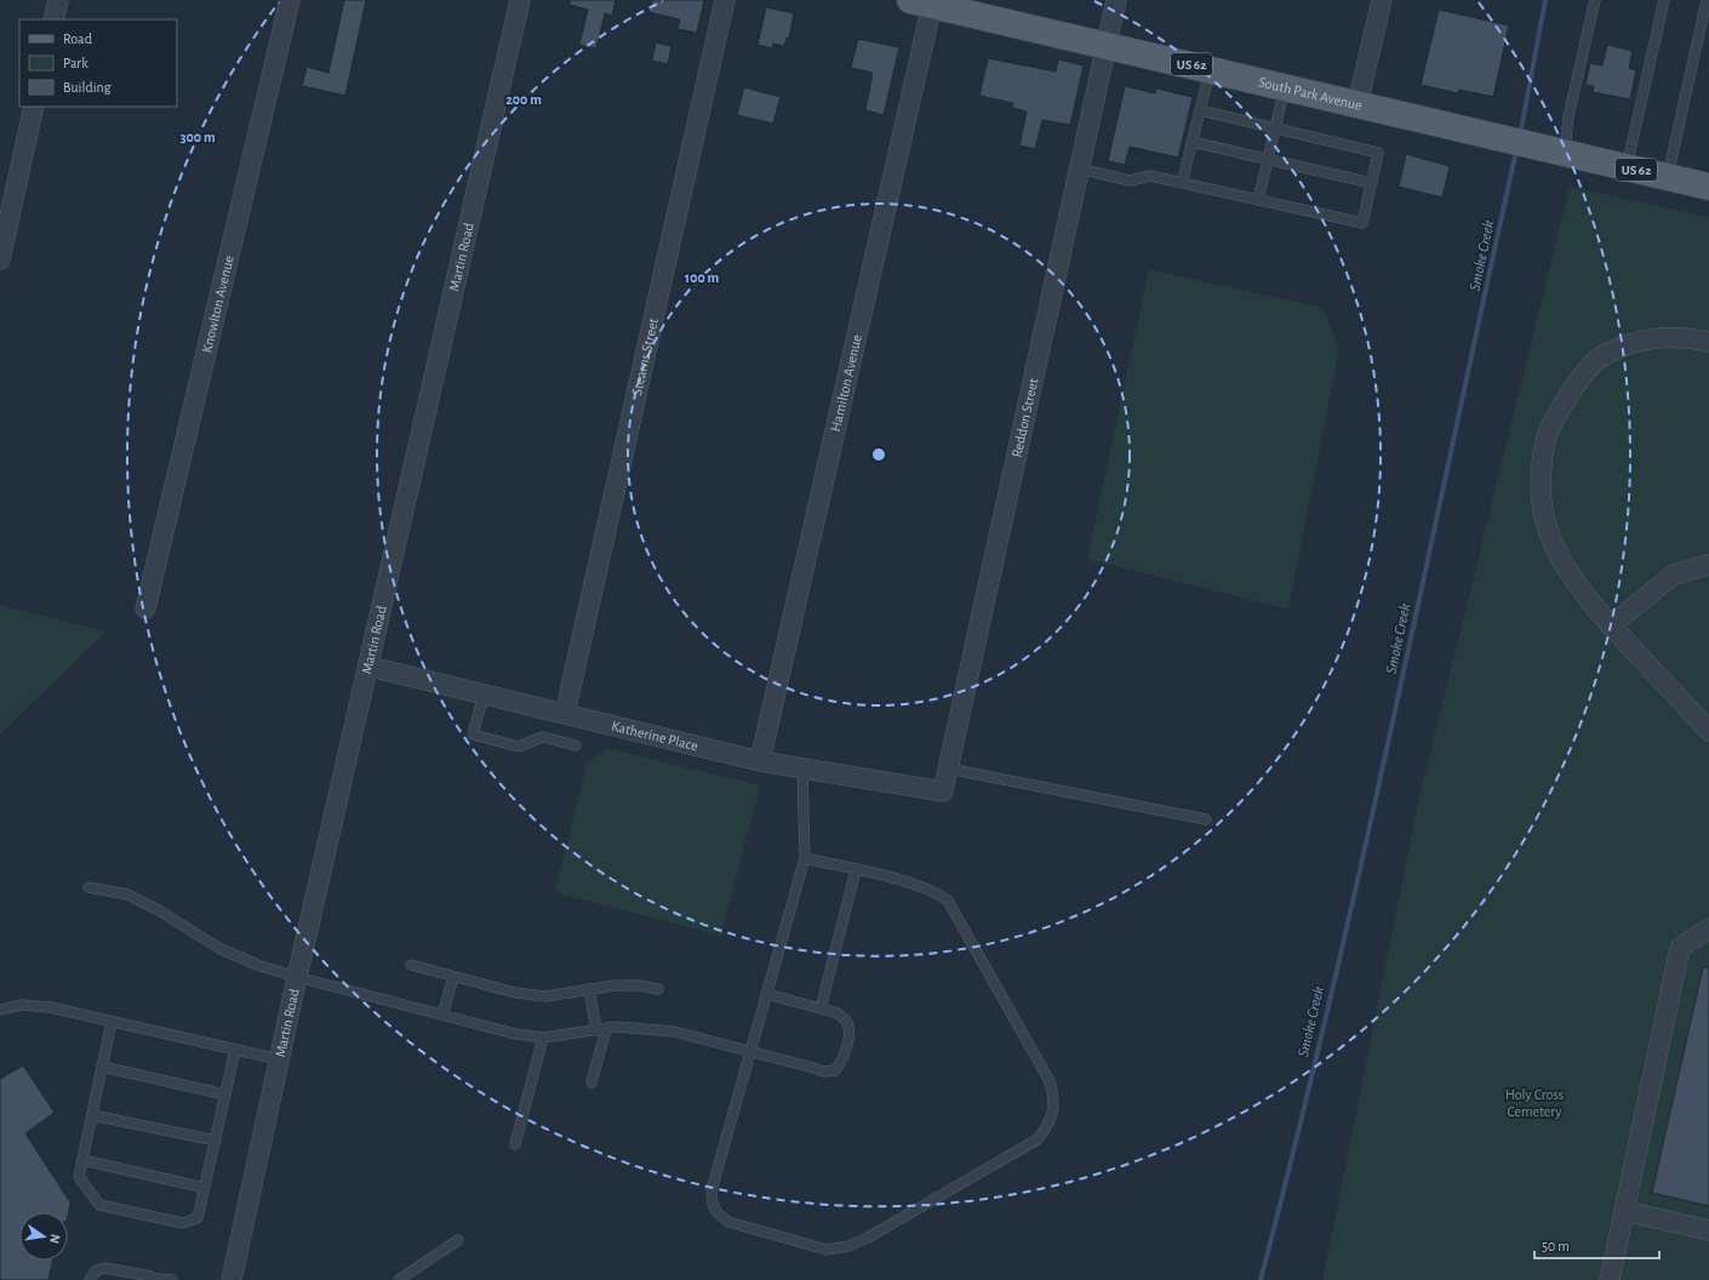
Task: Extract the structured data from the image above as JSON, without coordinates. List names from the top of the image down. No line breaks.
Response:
{"streets":{"main road":["US 62","South Park Avenue"],"street":["Martin Road","Knowlton Avenue","Stearns Street","Hamilton Avenue","Reddon Street","Katherine Place"]},"crossings":[["South Park Avenue","Hamilton Avenue"],["South Park Avenue","Reddon Street"],["Martin Road","Katherine Place"],["Stearns Street","Katherine Place"],["Hamilton Avenue","Katherine Place"],["Reddon Street","Katherine Place"]],"water":["Smoke Creek"],"parks":["Holy Cross Cemetery"],"legend":["Road","Park","Building"],"scale_bar":"50 m","north":"right","rings":["200 m","300 m","100 m"]}
